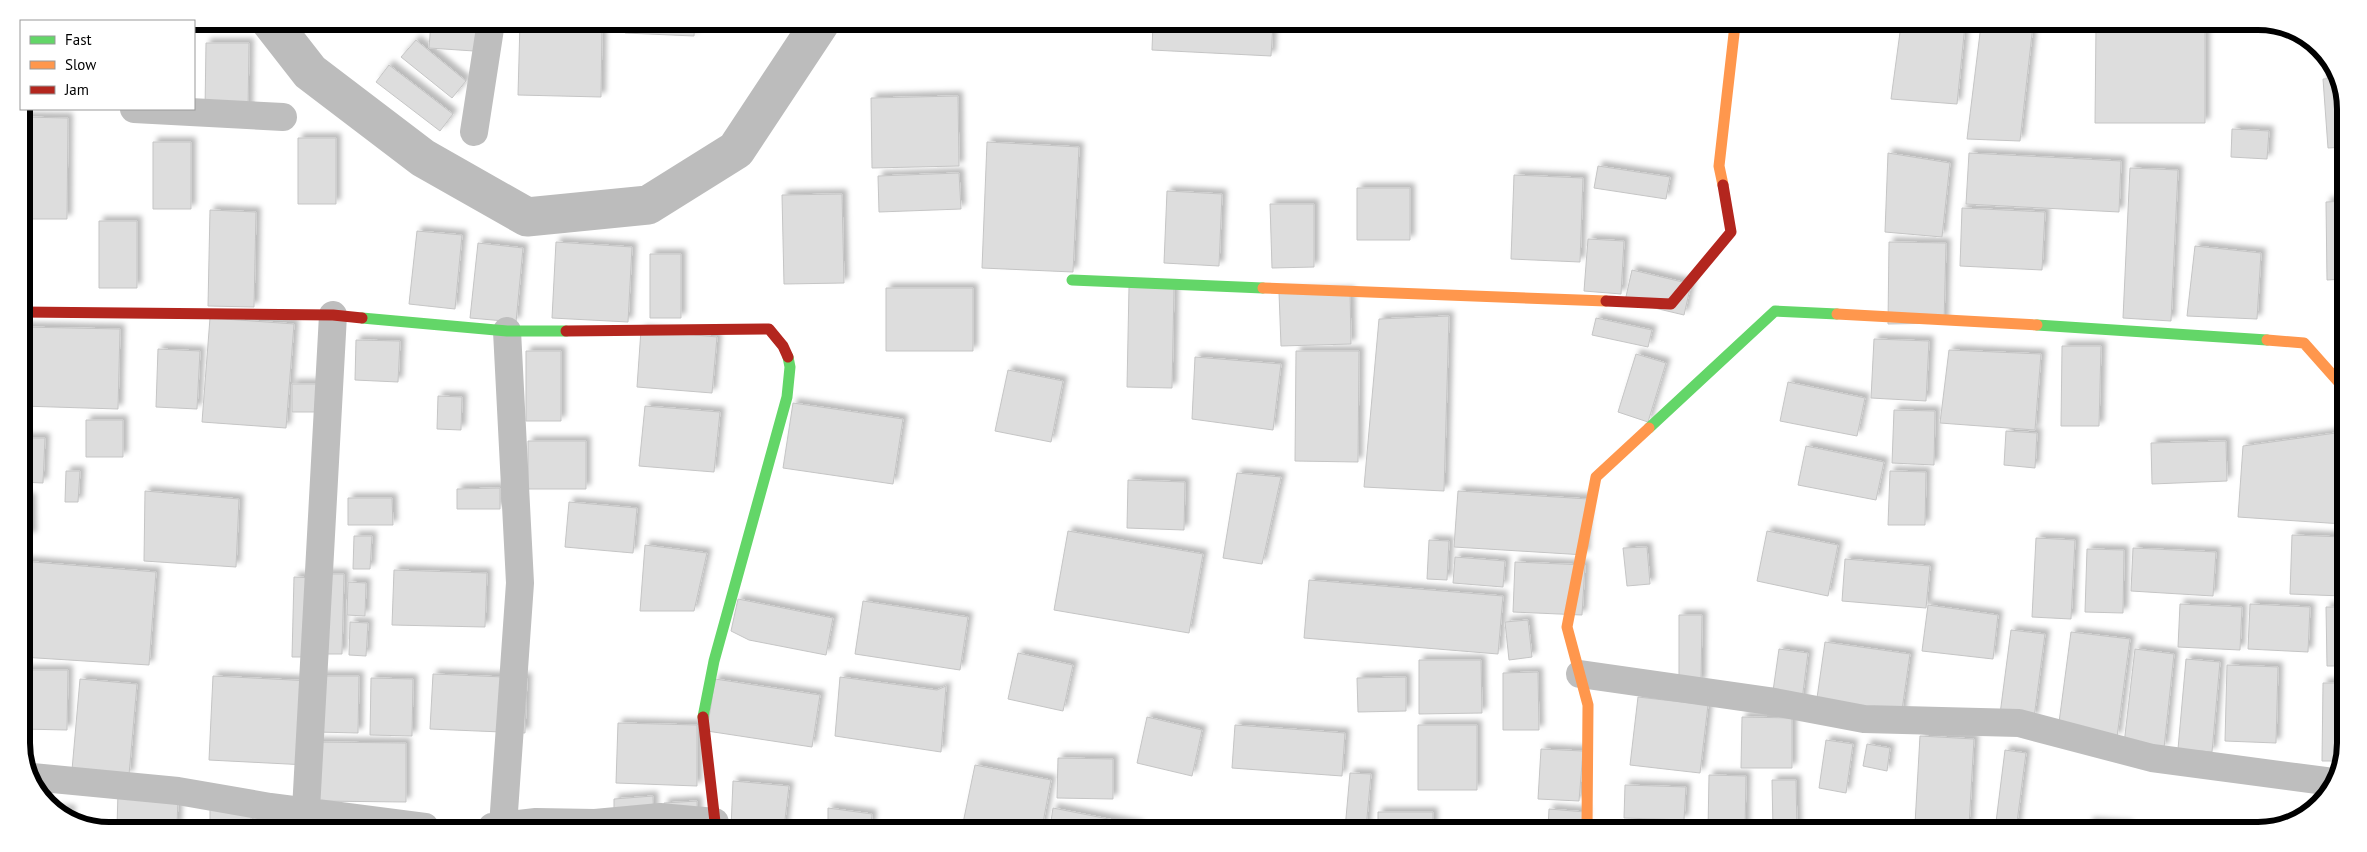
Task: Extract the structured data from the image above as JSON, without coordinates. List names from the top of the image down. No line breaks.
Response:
{"legend":["Fast","Slow","Jam"]}
